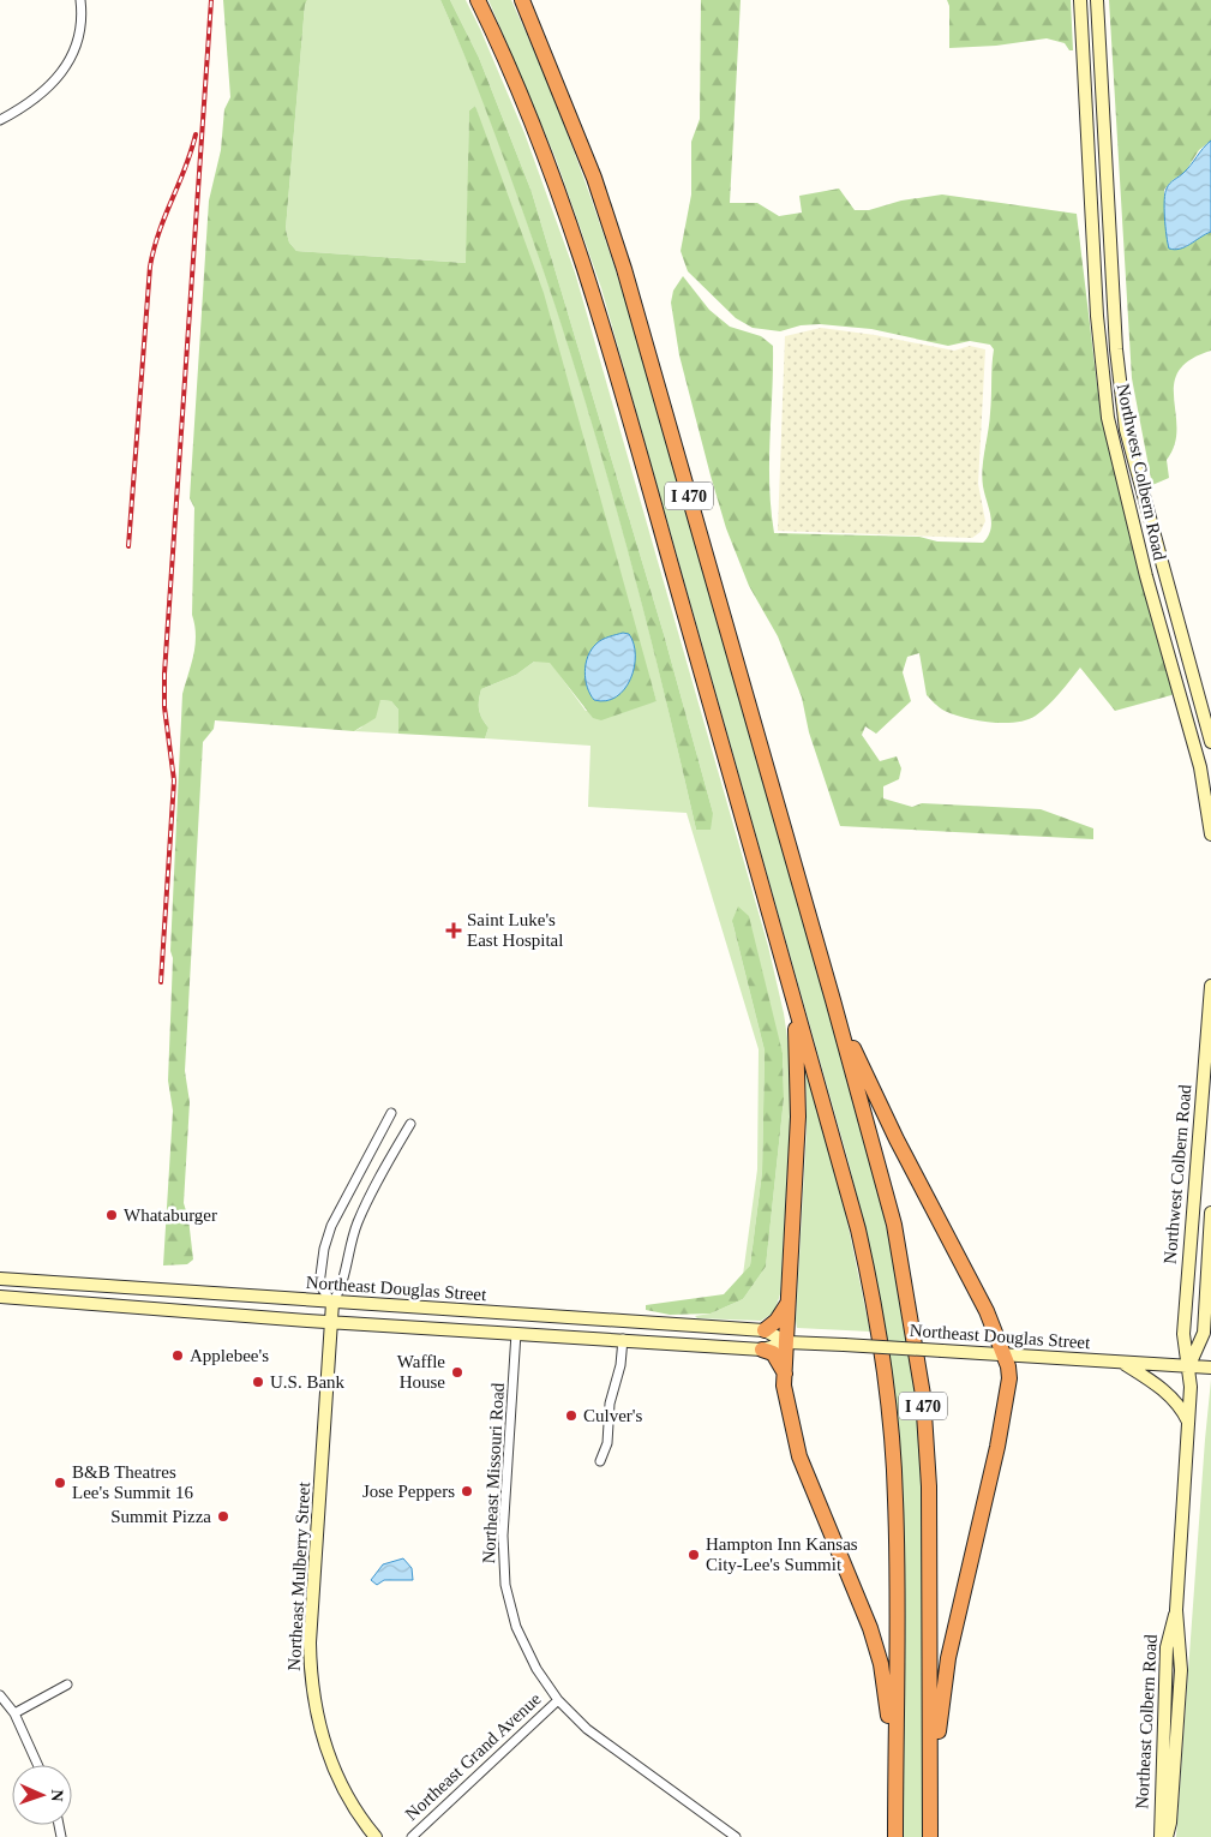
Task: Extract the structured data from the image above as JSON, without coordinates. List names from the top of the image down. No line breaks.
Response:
{"streets":{"highway":["I 470"],"main road":["Northwest Colbern Road","Northeast Douglas Street","Northeast Mulberry Street","Northeast Colbern Road"],"street":["Northeast Missouri Road","Northeast Grand Avenue"]},"crossings":[["Northwest Colbern Road","Northeast Douglas Street"],["Northwest Colbern Road","Northeast Colbern Road"],["Northeast Douglas Street","Northeast Missouri Road"],["Northeast Douglas Street","Northeast Mulberry Street"],["Northeast Missouri Road","Northeast Grand Avenue"]],"places":{"health":["Saint Luke's East Hospital"],"other":["Whataburger","Applebee's","Waffle House","U.S. Bank","Culver's","B&B Theatres Lee's Summit 16","Jose Peppers","Summit Pizza","Hampton Inn Kansas City-Lee's Summit"]},"north":"right"}
